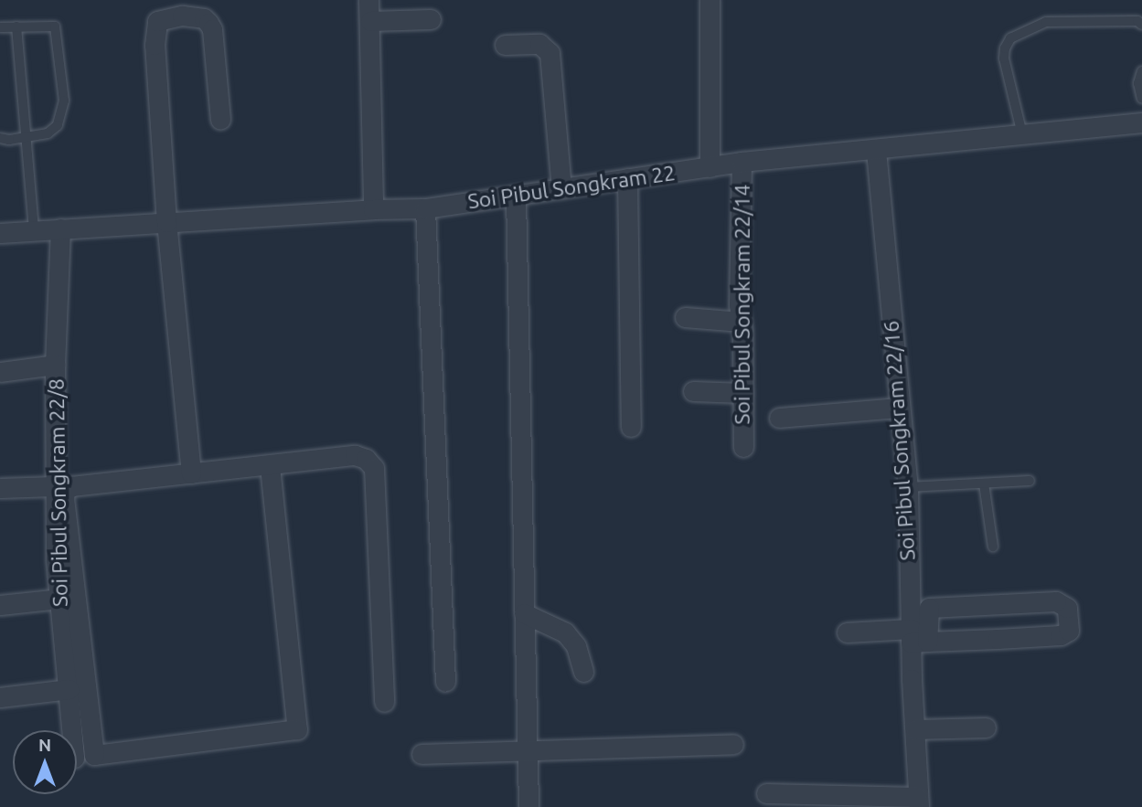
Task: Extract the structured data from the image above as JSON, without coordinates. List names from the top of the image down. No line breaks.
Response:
{"streets":{"street":["Soi Pibul Songkram 22","Soi Pibul Songkram 22/14","Soi Pibul Songkram 22/16","Soi Pibul Songkram 22/8"]},"crossings":[["Soi Pibul Songkram 22","Soi Pibul Songkram 22/14"],["Soi Pibul Songkram 22","Soi Pibul Songkram 22/16"],["Soi Pibul Songkram 22","Soi Pibul Songkram 22/8"]],"north":"top"}
